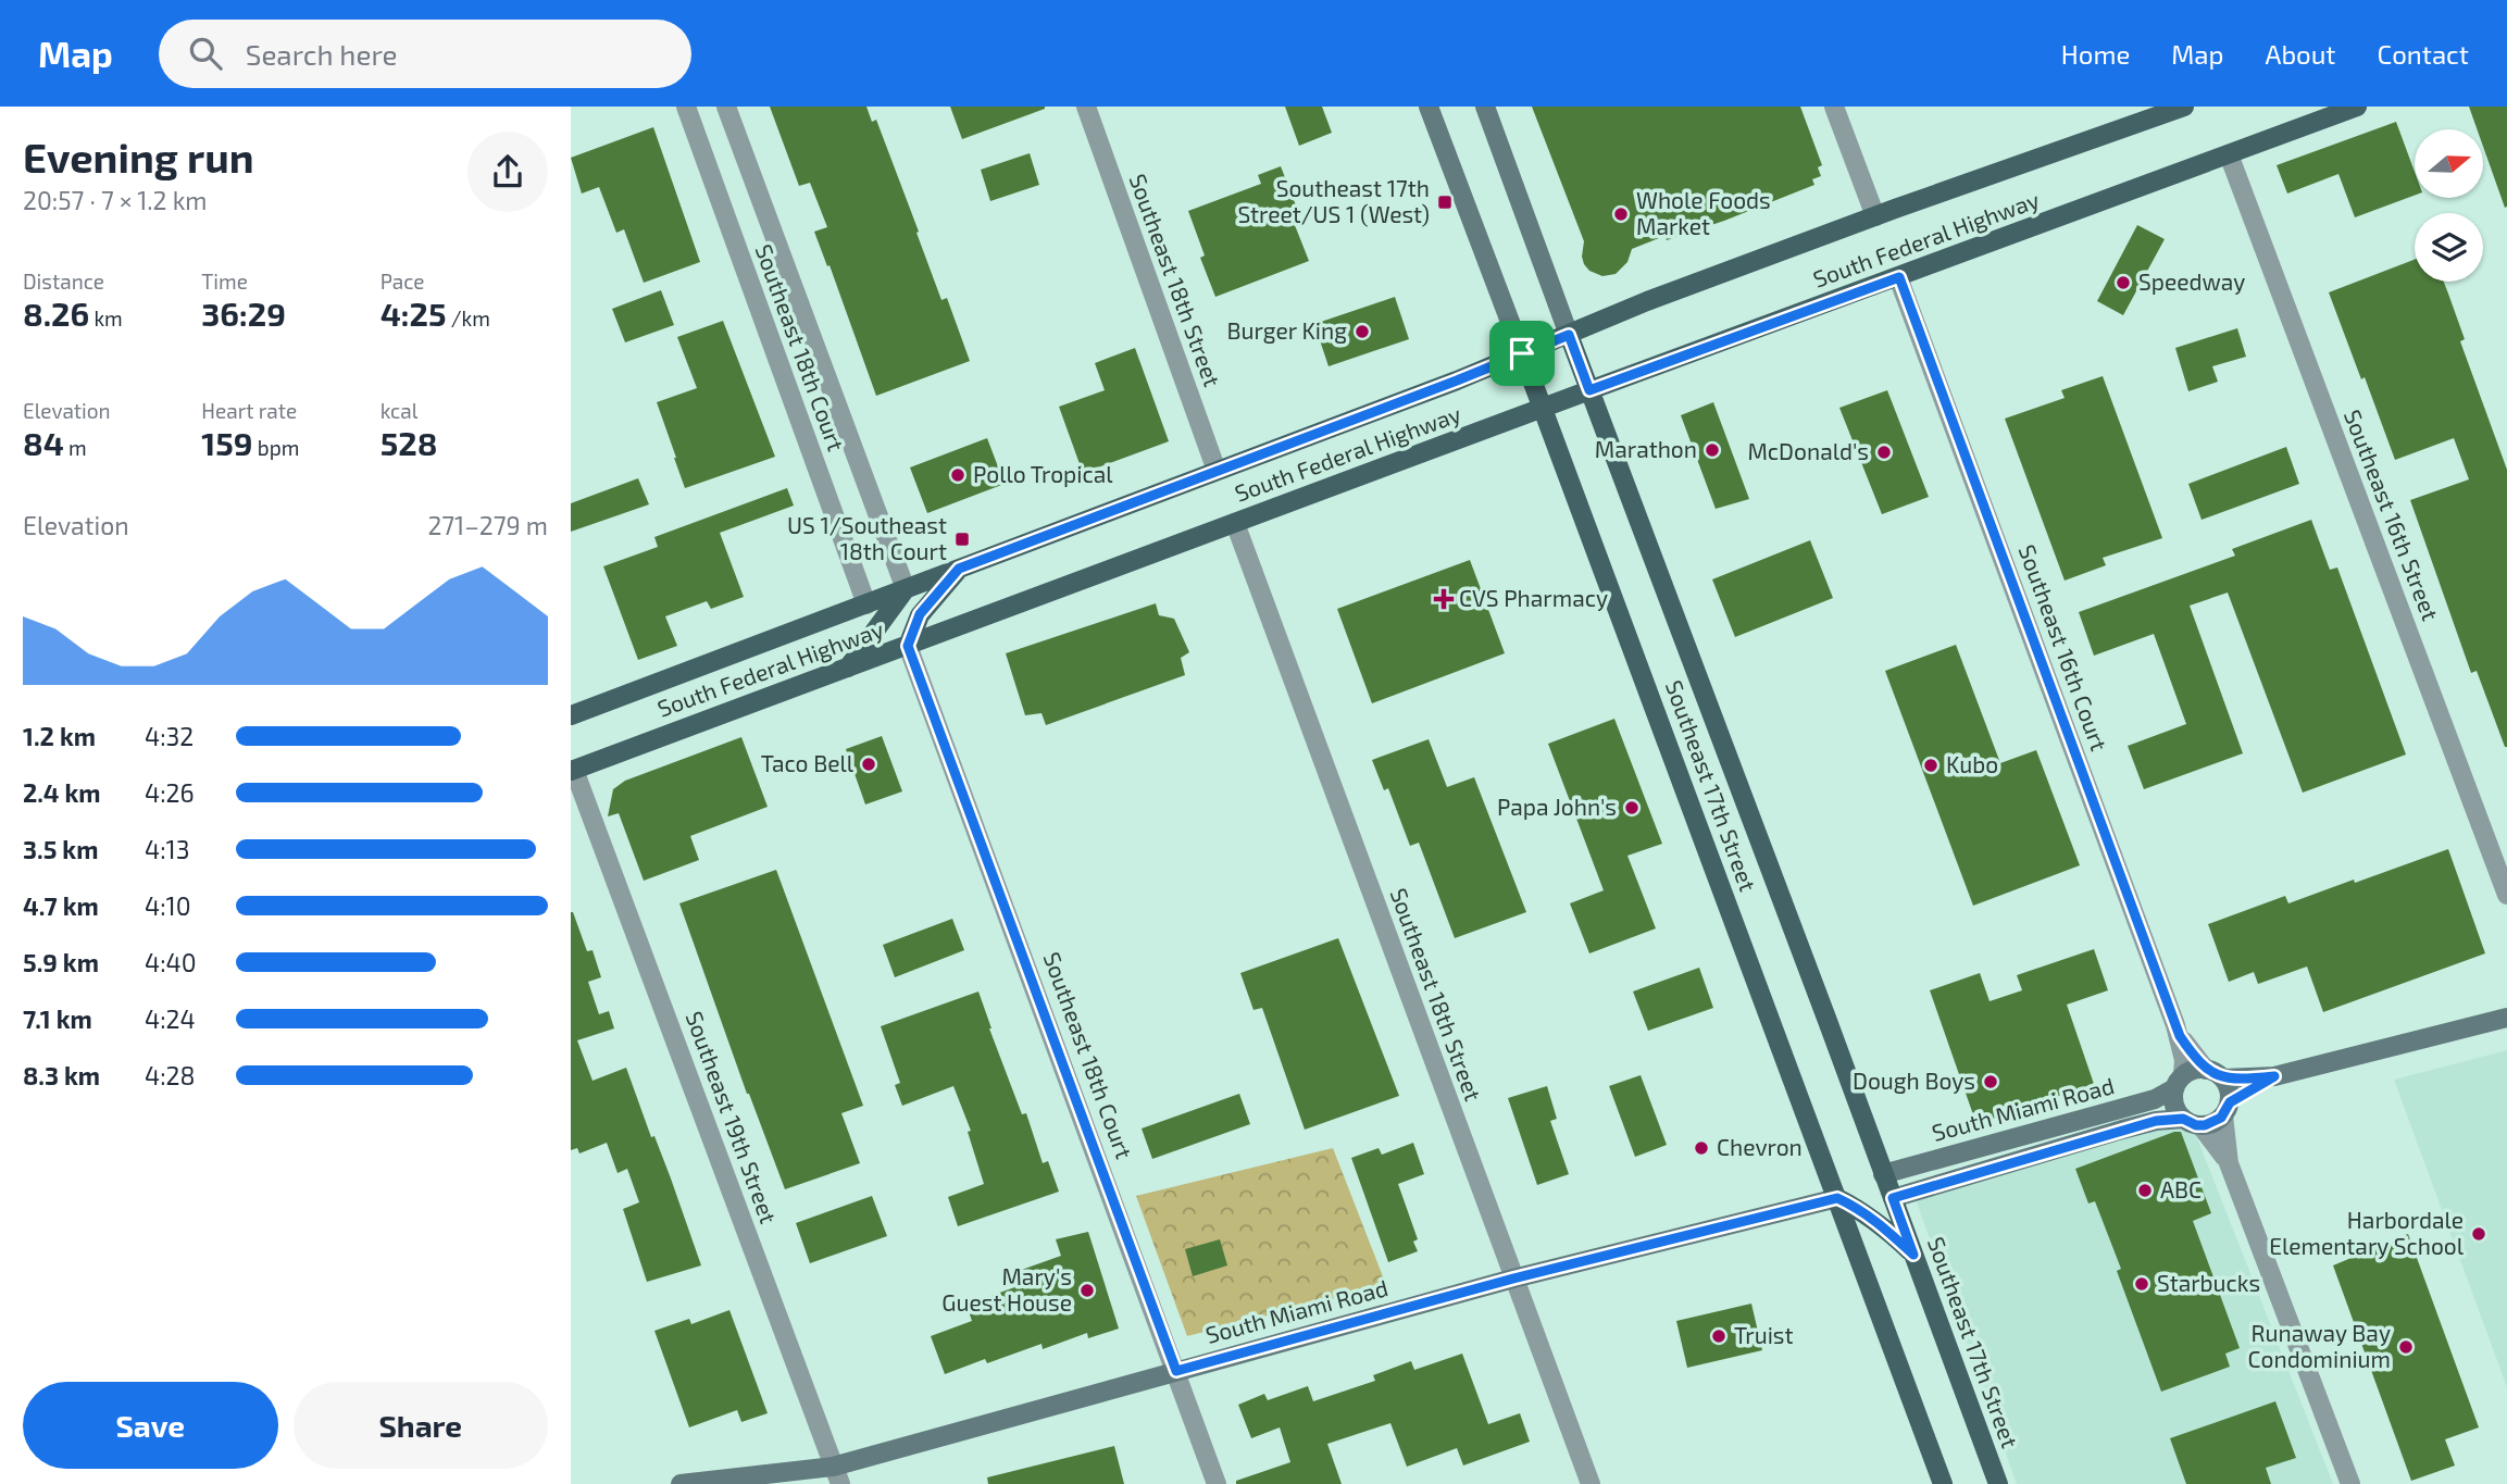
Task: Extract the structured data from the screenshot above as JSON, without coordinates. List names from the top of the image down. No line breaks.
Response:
{"streets":{"main road":["South Federal Highway","Southeast 17th Street"],"street":["Southeast 18th Street","Southeast 18th Court","Southeast 16th Street","Southeast 16th Court","South Miami Road","Southeast 19th Street"]},"crossings":[["South Federal Highway","Southeast 18th Street"],["South Federal Highway","Southeast 18th Court"],["South Federal Highway","Southeast 16th Street"],["South Federal Highway","Southeast 16th Court"],["South Federal Highway","Southeast 17th Street"],["South Federal Highway","Southeast 19th Street"],["Southeast 18th Street","South Miami Road"],["Southeast 18th Court","South Miami Road"],["Southeast 16th Court","South Miami Road"],["Southeast 17th Street","South Miami Road"],["South Miami Road","Southeast 19th Street"]],"places":{"transit":["Southeast 17th Street/US 1 (West)","US 1/Southeast 18th Court"],"other":["Whole Foods Market","Speedway","Burger King","Marathon","McDonald's","Pollo Tropical","Taco Bell","Kubo","Papa John's","Dough Boys","Chevron","ABC","Harbordale Elementary School","Starbucks","Mary's Guest House","Truist","Runaway Bay Condominium"],"health":["CVS Pharmacy"]},"north":"right","page":{"header":"Map","search":"Search here","nav":["Home","Map","About","Contact"],"heading":["Evening run","20:57 · 7 × 1.2 km"],"stats":[["Distance","8.26 km"],["Time","36:29"],["Pace","4:25 /km"],["Elevation","84 m"],["Heart rate","159 bpm"],["kcal","528"]],"chart":["Elevation","271–279 m"],"list":[{"name":"1.2 km","note":"4:32"},{"name":"2.4 km","note":"4:26"},{"name":"3.5 km","note":"4:13"},{"name":"4.7 km","note":"4:10"},{"name":"5.9 km","note":"4:40"},{"name":"7.1 km","note":"4:24"},{"name":"8.3 km","note":"4:28"}],"buttons":["Save","Share"]}}
